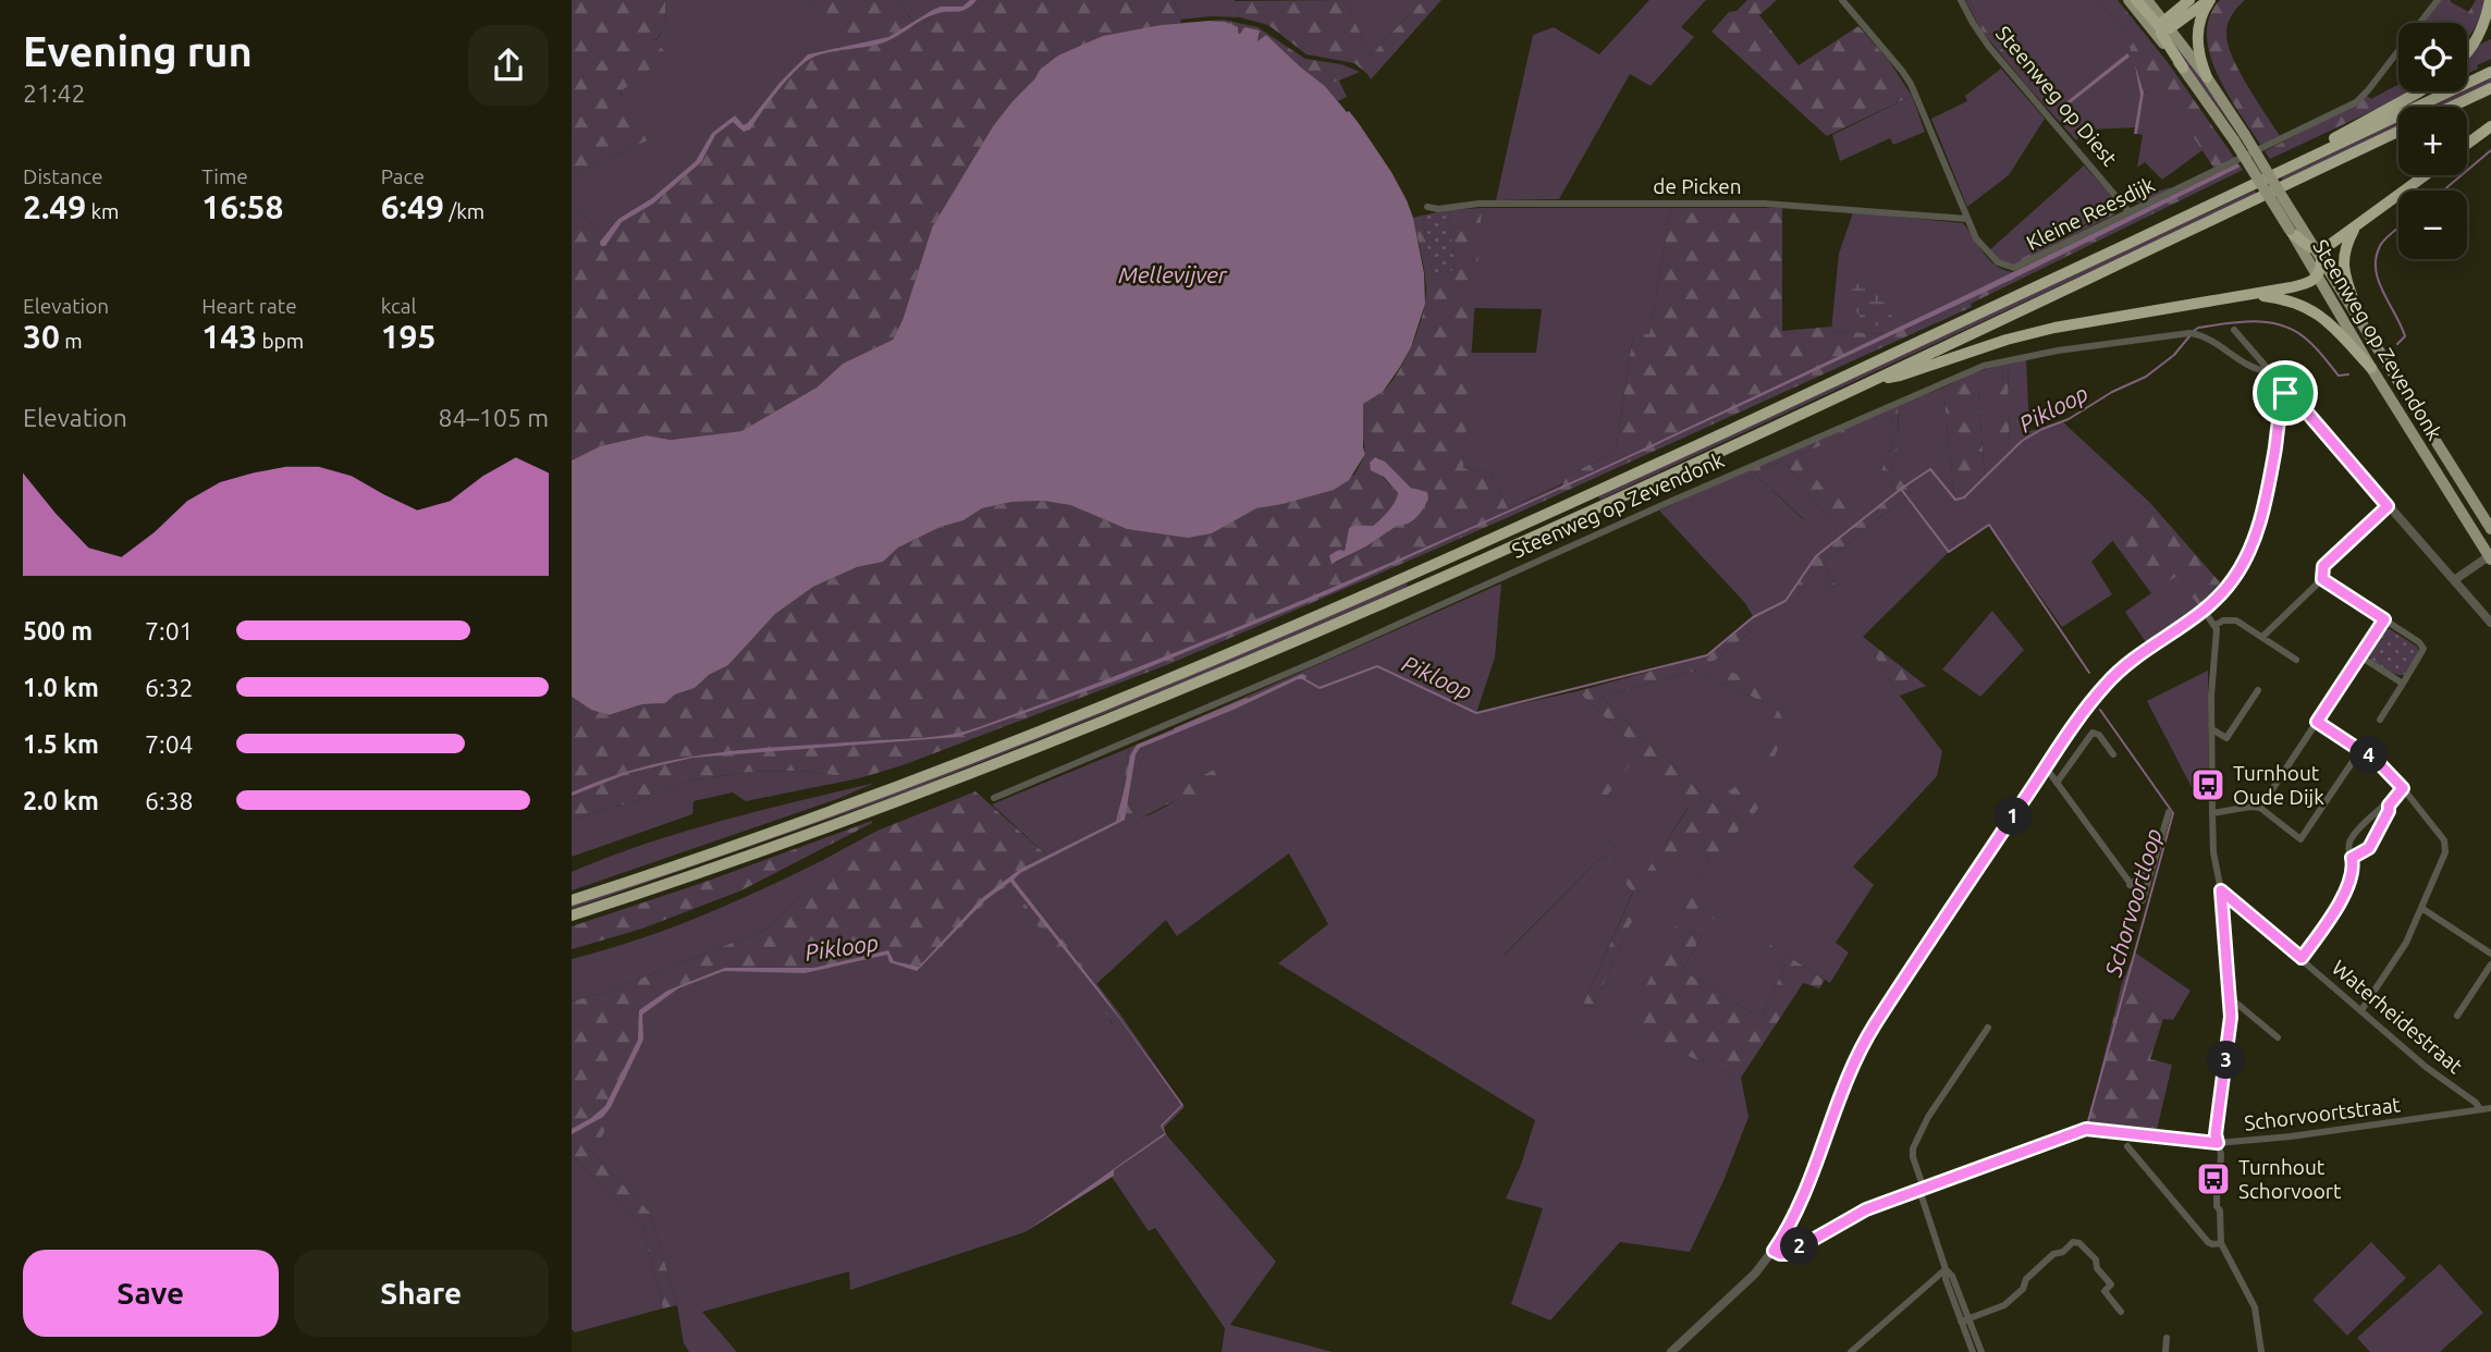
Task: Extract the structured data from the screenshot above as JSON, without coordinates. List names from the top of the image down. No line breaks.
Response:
{"streets":{"main road":["Steenweg op Zevendonk"],"street":["Steenweg op Diest","de Picken","Kleine Reesdijk","Waterheidestraat","Schorvoortstraat"]},"crossings":[["Steenweg op Diest","Kleine Reesdijk"],["de Picken","Kleine Reesdijk"],["Waterheidestraat","Schorvoortstraat"]],"water":["Mellevijver","Pikloop","Schorvoortloop"],"places":{"bus stop":["Turnhout Oude Dijk","Turnhout Schorvoort"]},"page":{"heading":["Evening run","21:42"],"map_buttons":["+","−"],"stats":[["Distance","2.49 km"],["Time","16:58"],["Pace","6:49 /km"],["Elevation","30 m"],["Heart rate","143 bpm"],["kcal","195"]],"chart":["Elevation","84–105 m"],"list":[{"name":"500 m","note":"7:01"},{"name":"1.0 km","note":"6:32"},{"name":"1.5 km","note":"7:04"},{"name":"2.0 km","note":"6:38"}],"pins":["4","1","3","2"],"buttons":["Save","Share"]}}
